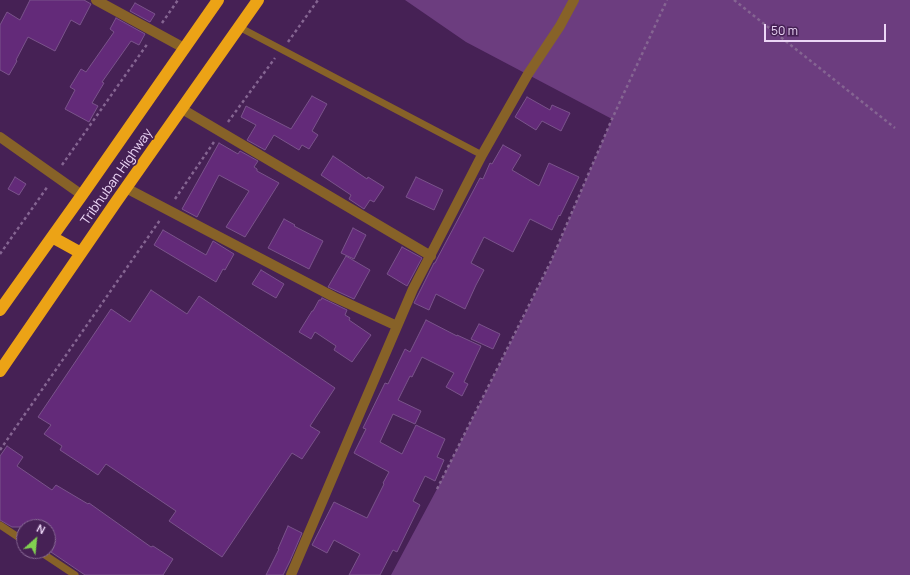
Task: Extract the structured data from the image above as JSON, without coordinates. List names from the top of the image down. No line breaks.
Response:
{"streets":{"highway":["Tribhuban Highway"]},"scale_bar":"50 m","north":"top right"}
